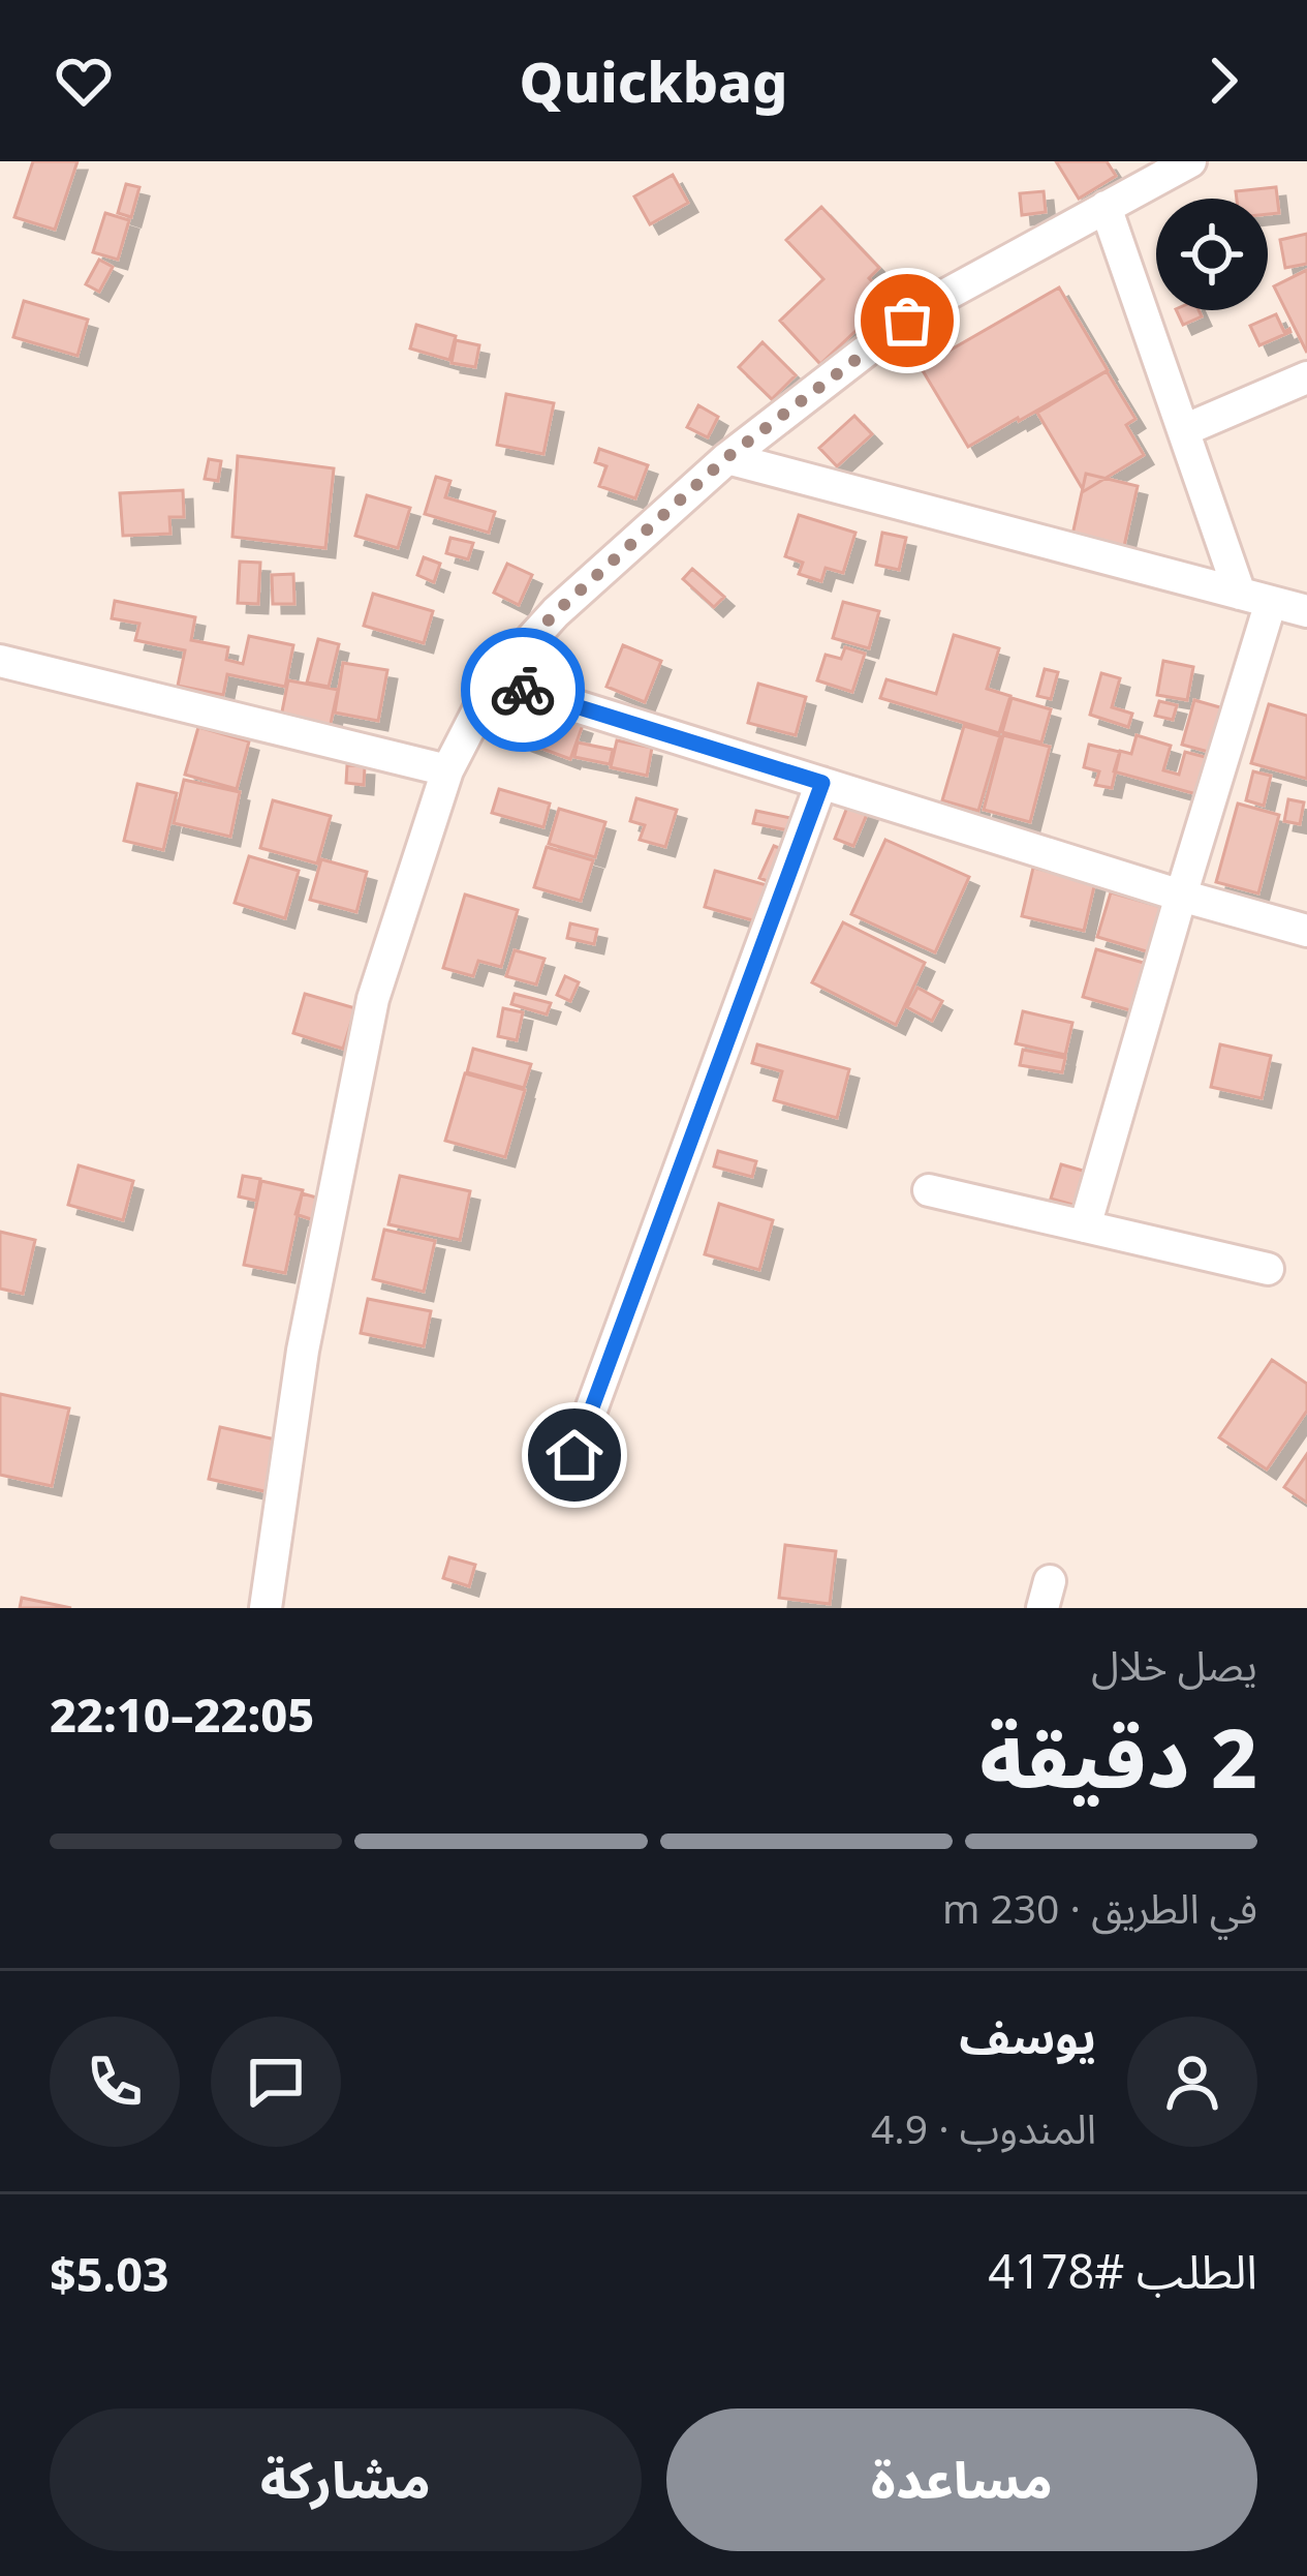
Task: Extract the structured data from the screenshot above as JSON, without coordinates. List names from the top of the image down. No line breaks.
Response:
{"page":{"header":"Quickbag","heading":["2 دقيقة","يصل خلال","22:05–22:10"],"panel":["يوسف","المندوب · 4.9","الطلب #4178","$5.03"],"bar":"في الطريق · 230 m","buttons":["مساعدة","مشاركة"]}}
